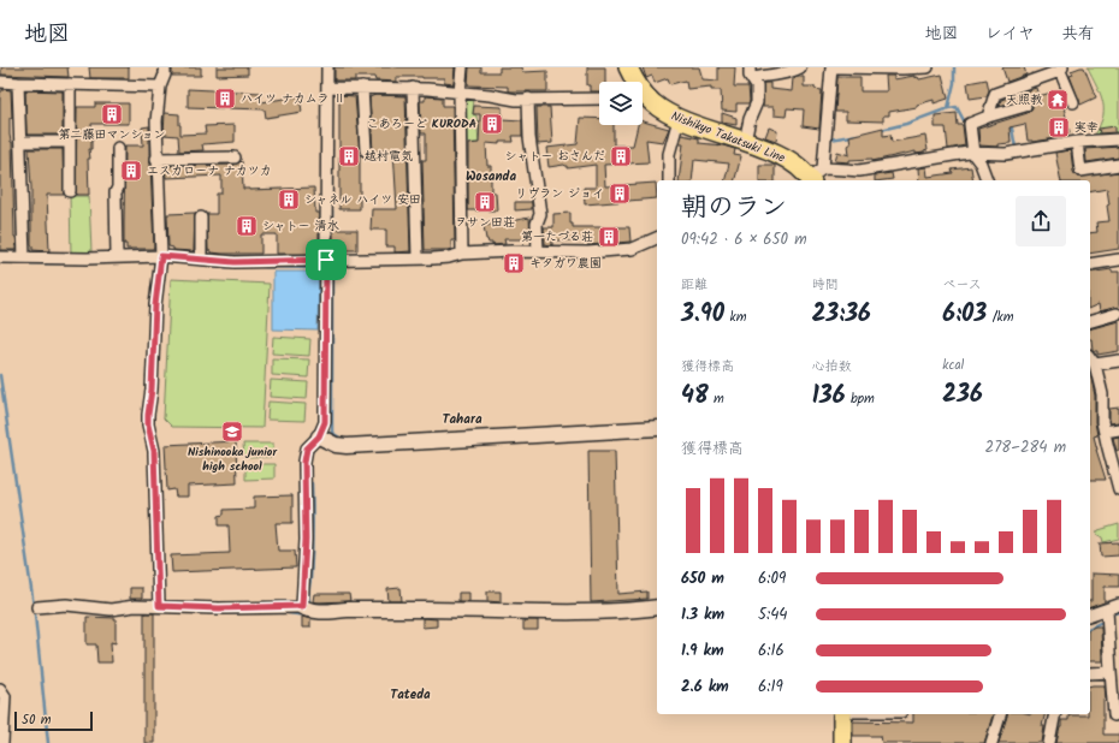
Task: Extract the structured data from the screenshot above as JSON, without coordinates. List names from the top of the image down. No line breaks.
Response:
{"streets":{"main road":["Nishikyo Takatsuki Line"]},"districts":["Wosanda","Tahara","Tateda"],"places":{"building":["ハイツ ナカムラ Ⅱ","第二藤田マンション","こあろーど KURODA","実幸","越村電気","シャトー おさんだ","エスカローナ ナカツカ","リヴラン ジョイ","シャネル ハイツ 安田","ヲサン田荘","シャトー 清水","第一たづる荘","キタガワ農園"],"temple":["天照教"],"school or university":["Nishinooka junior high school"]},"scale_bar":"50 m","page":{"header":"地図","nav":["地図","レイヤ","共有"],"heading":["朝のラン","09:42 · 6 × 650 m"],"stats":[["距離","3.90 km"],["時間","23:36"],["ペース","6:03 /km"],["獲得標高","48 m"],["心拍数","136 bpm"],["kcal","236"]],"chart":["獲得標高","278–284 m"],"list":[{"name":"650 m","note":"6:09"},{"name":"1.3 km","note":"5:44"},{"name":"1.9 km","note":"6:16"},{"name":"2.6 km","note":"6:19"}],"scale":"50 m"}}
